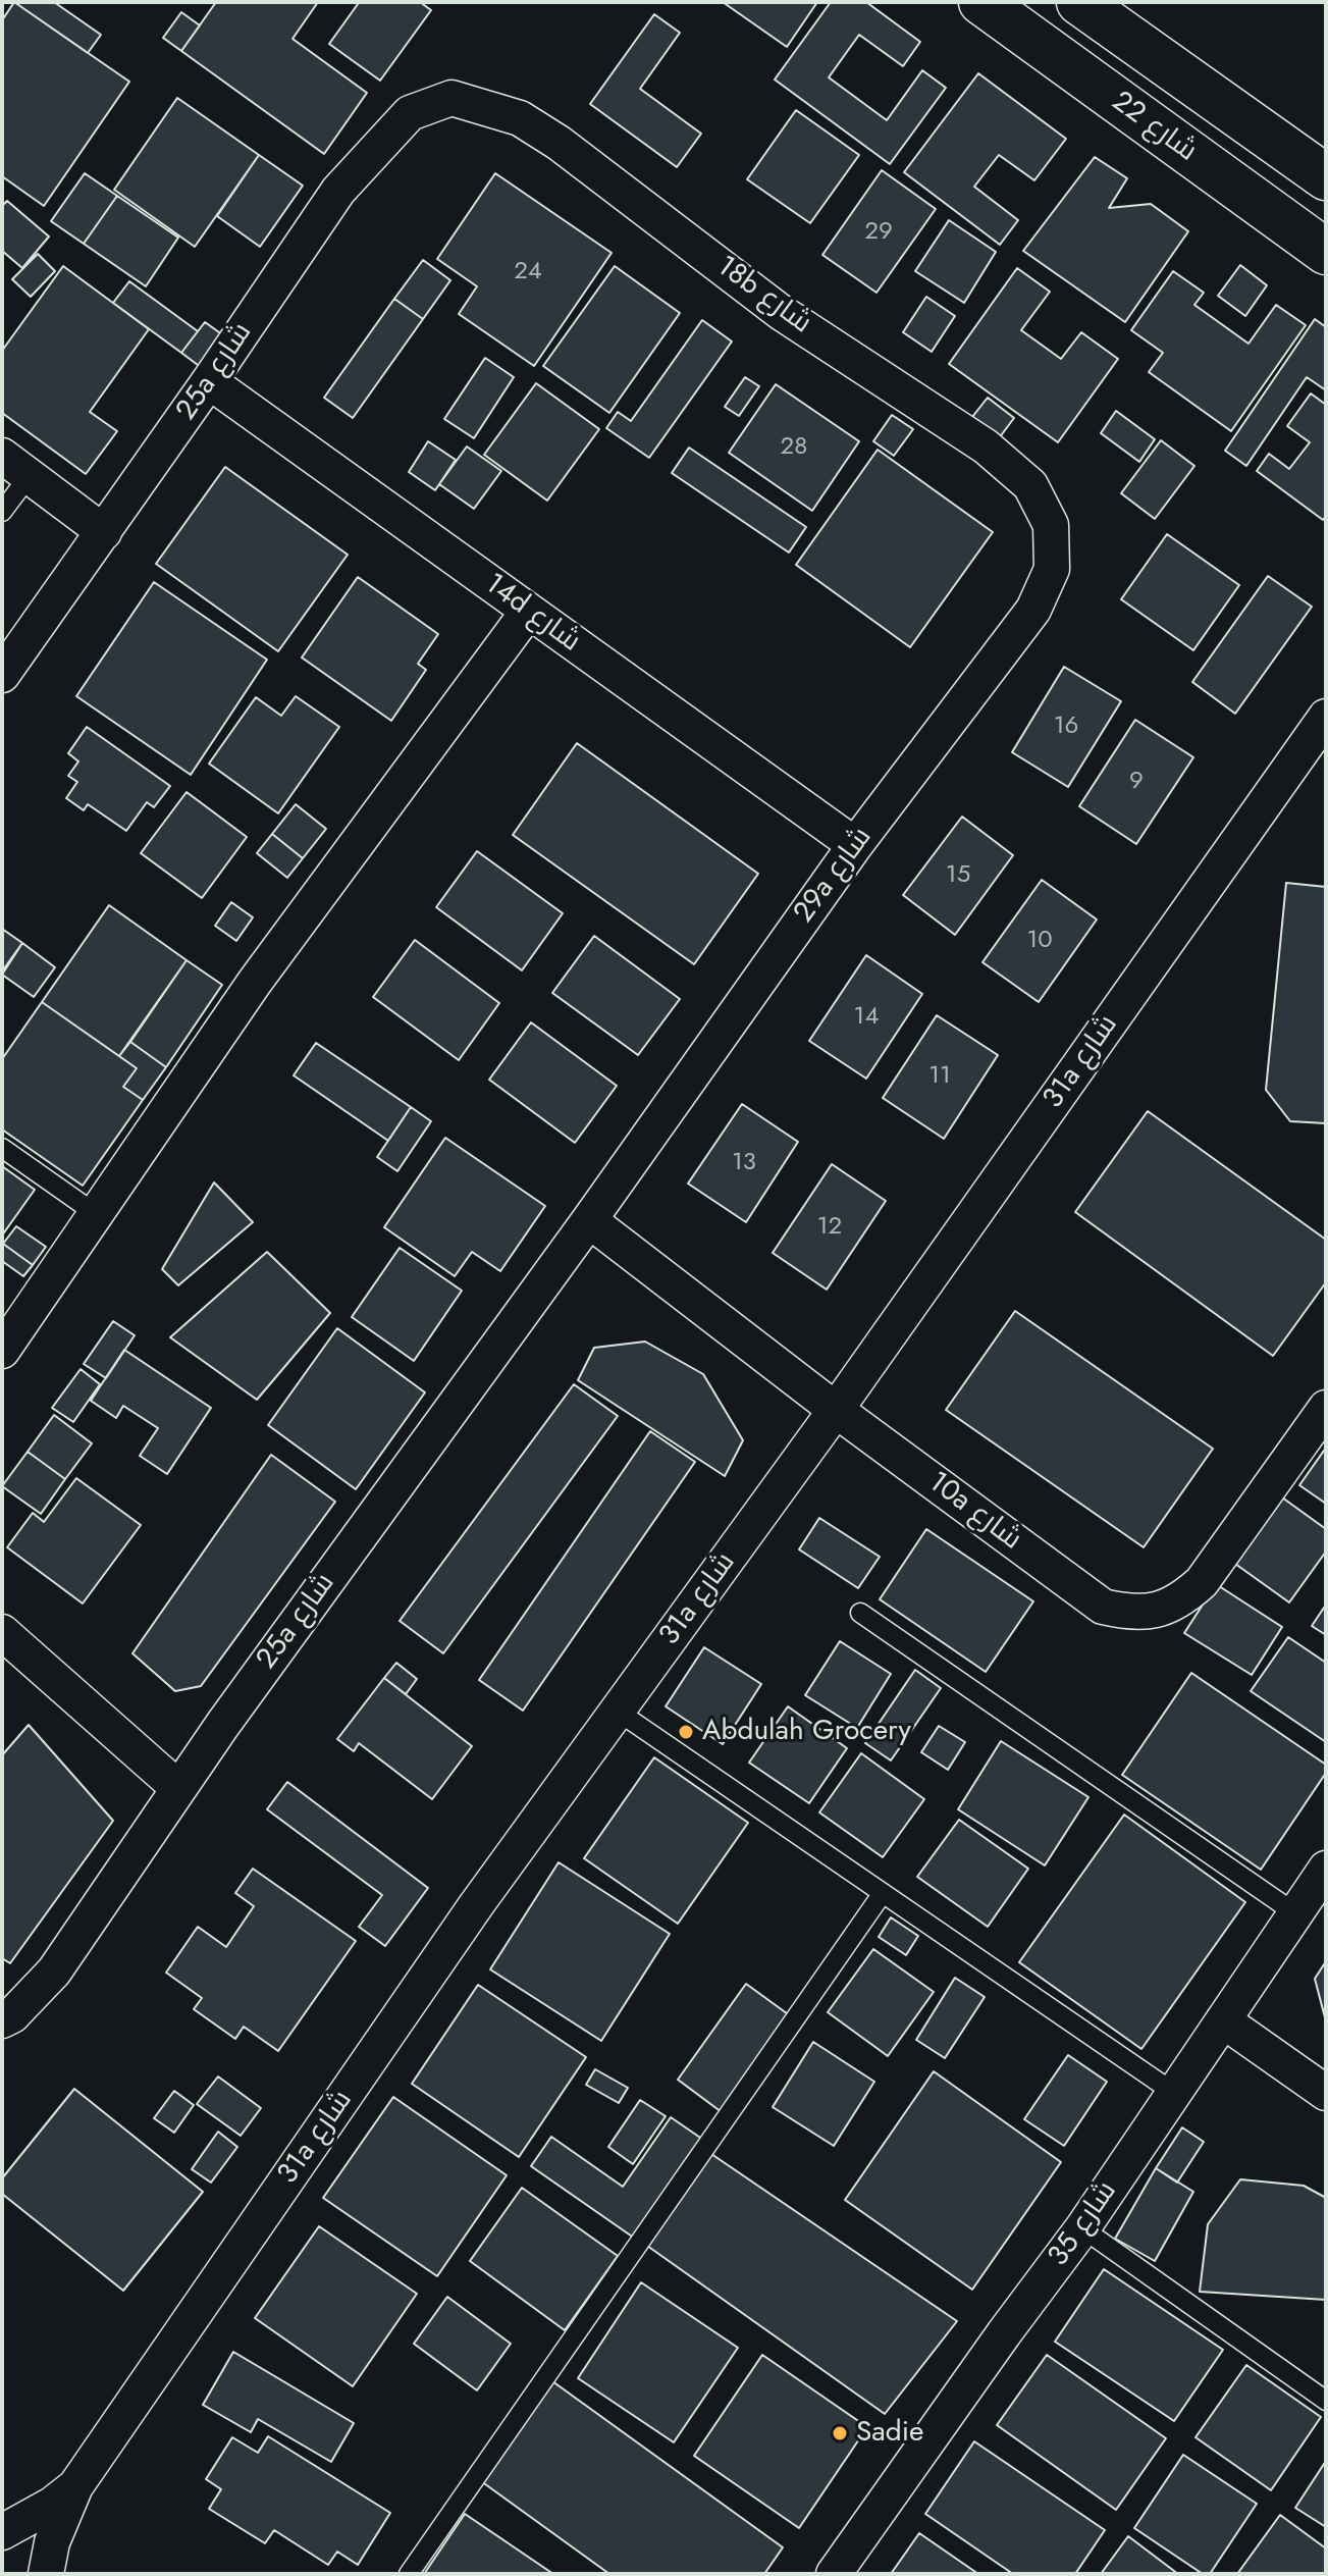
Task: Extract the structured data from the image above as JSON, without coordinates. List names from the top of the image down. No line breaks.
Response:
{"streets":{"street":["شارع 22","18b شارع","25a شارع","14d شارع","29a شارع","31a شارع","10a شارع","شارع 35"]},"crossings":[["18b شارع","25a شارع"],["18b شارع","29a شارع"],["25a شارع","14d شارع"],["25a شارع","29a شارع"],["25a شارع","10a شارع"],["14d شارع","29a شارع"],["29a شارع","10a شارع"],["31a شارع","10a شارع"]],"places":["Abdulah Grocery","Sadie"],"house_numbers":["29","24","28","16","9","15","10","14","11","13","12"]}
